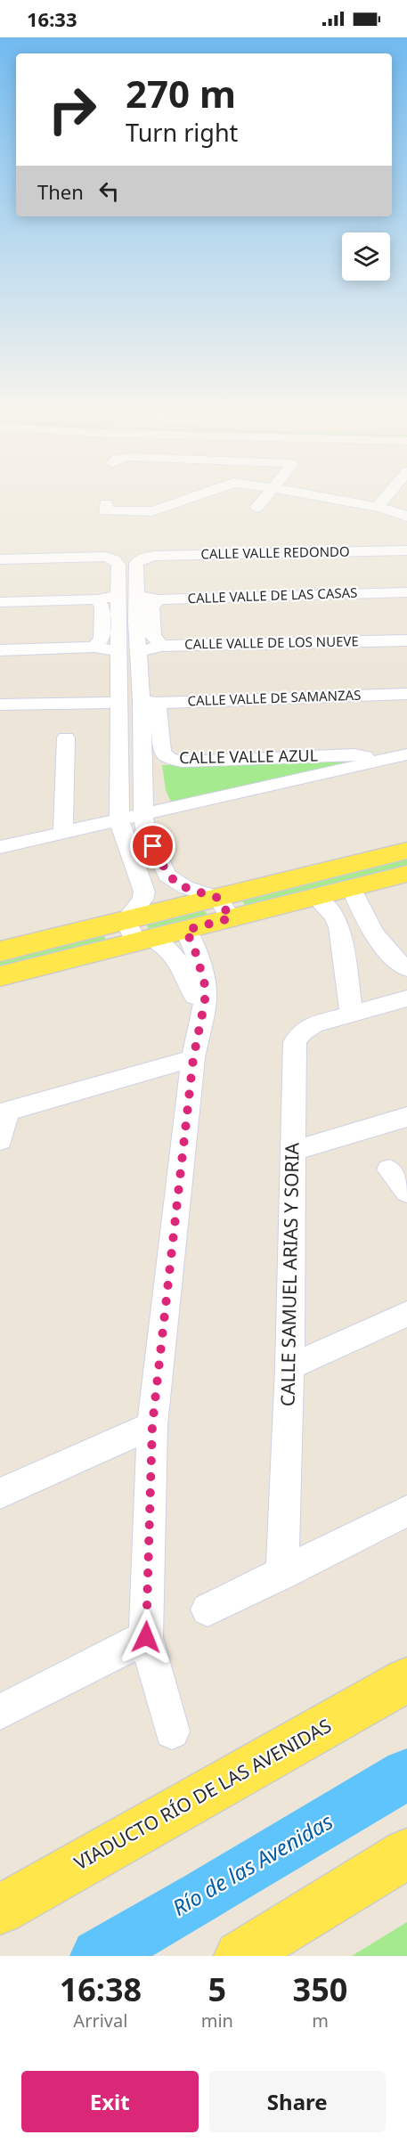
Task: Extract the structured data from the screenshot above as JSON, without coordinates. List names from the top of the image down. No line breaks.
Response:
{"streets":{"main road":["VIADUCTO RÍO DE LAS AVENIDAS"],"street":["CALLE VALLE REDONDO","CALLE VALLE DE LAS CASAS","CALLE VALLE DE LOS NUEVE","CALLE VALLE DE SAMANZAS","CALLE VALLE AZUL","CALLE SAMUEL ARIAS Y SORIA"]},"crossings":[["CALLE VALLE REDONDO","CALLE VALLE DE LAS CASAS"],["CALLE VALLE DE SAMANZAS","CALLE VALLE AZUL"]],"water":["Río de las Avenidas"],"page":{"status":"16:33","turn":["270 m","Turn right"],"then":"Then","eta":["16:38","Arrival","5","min","350","m"],"buttons":["Exit","Share"]}}
